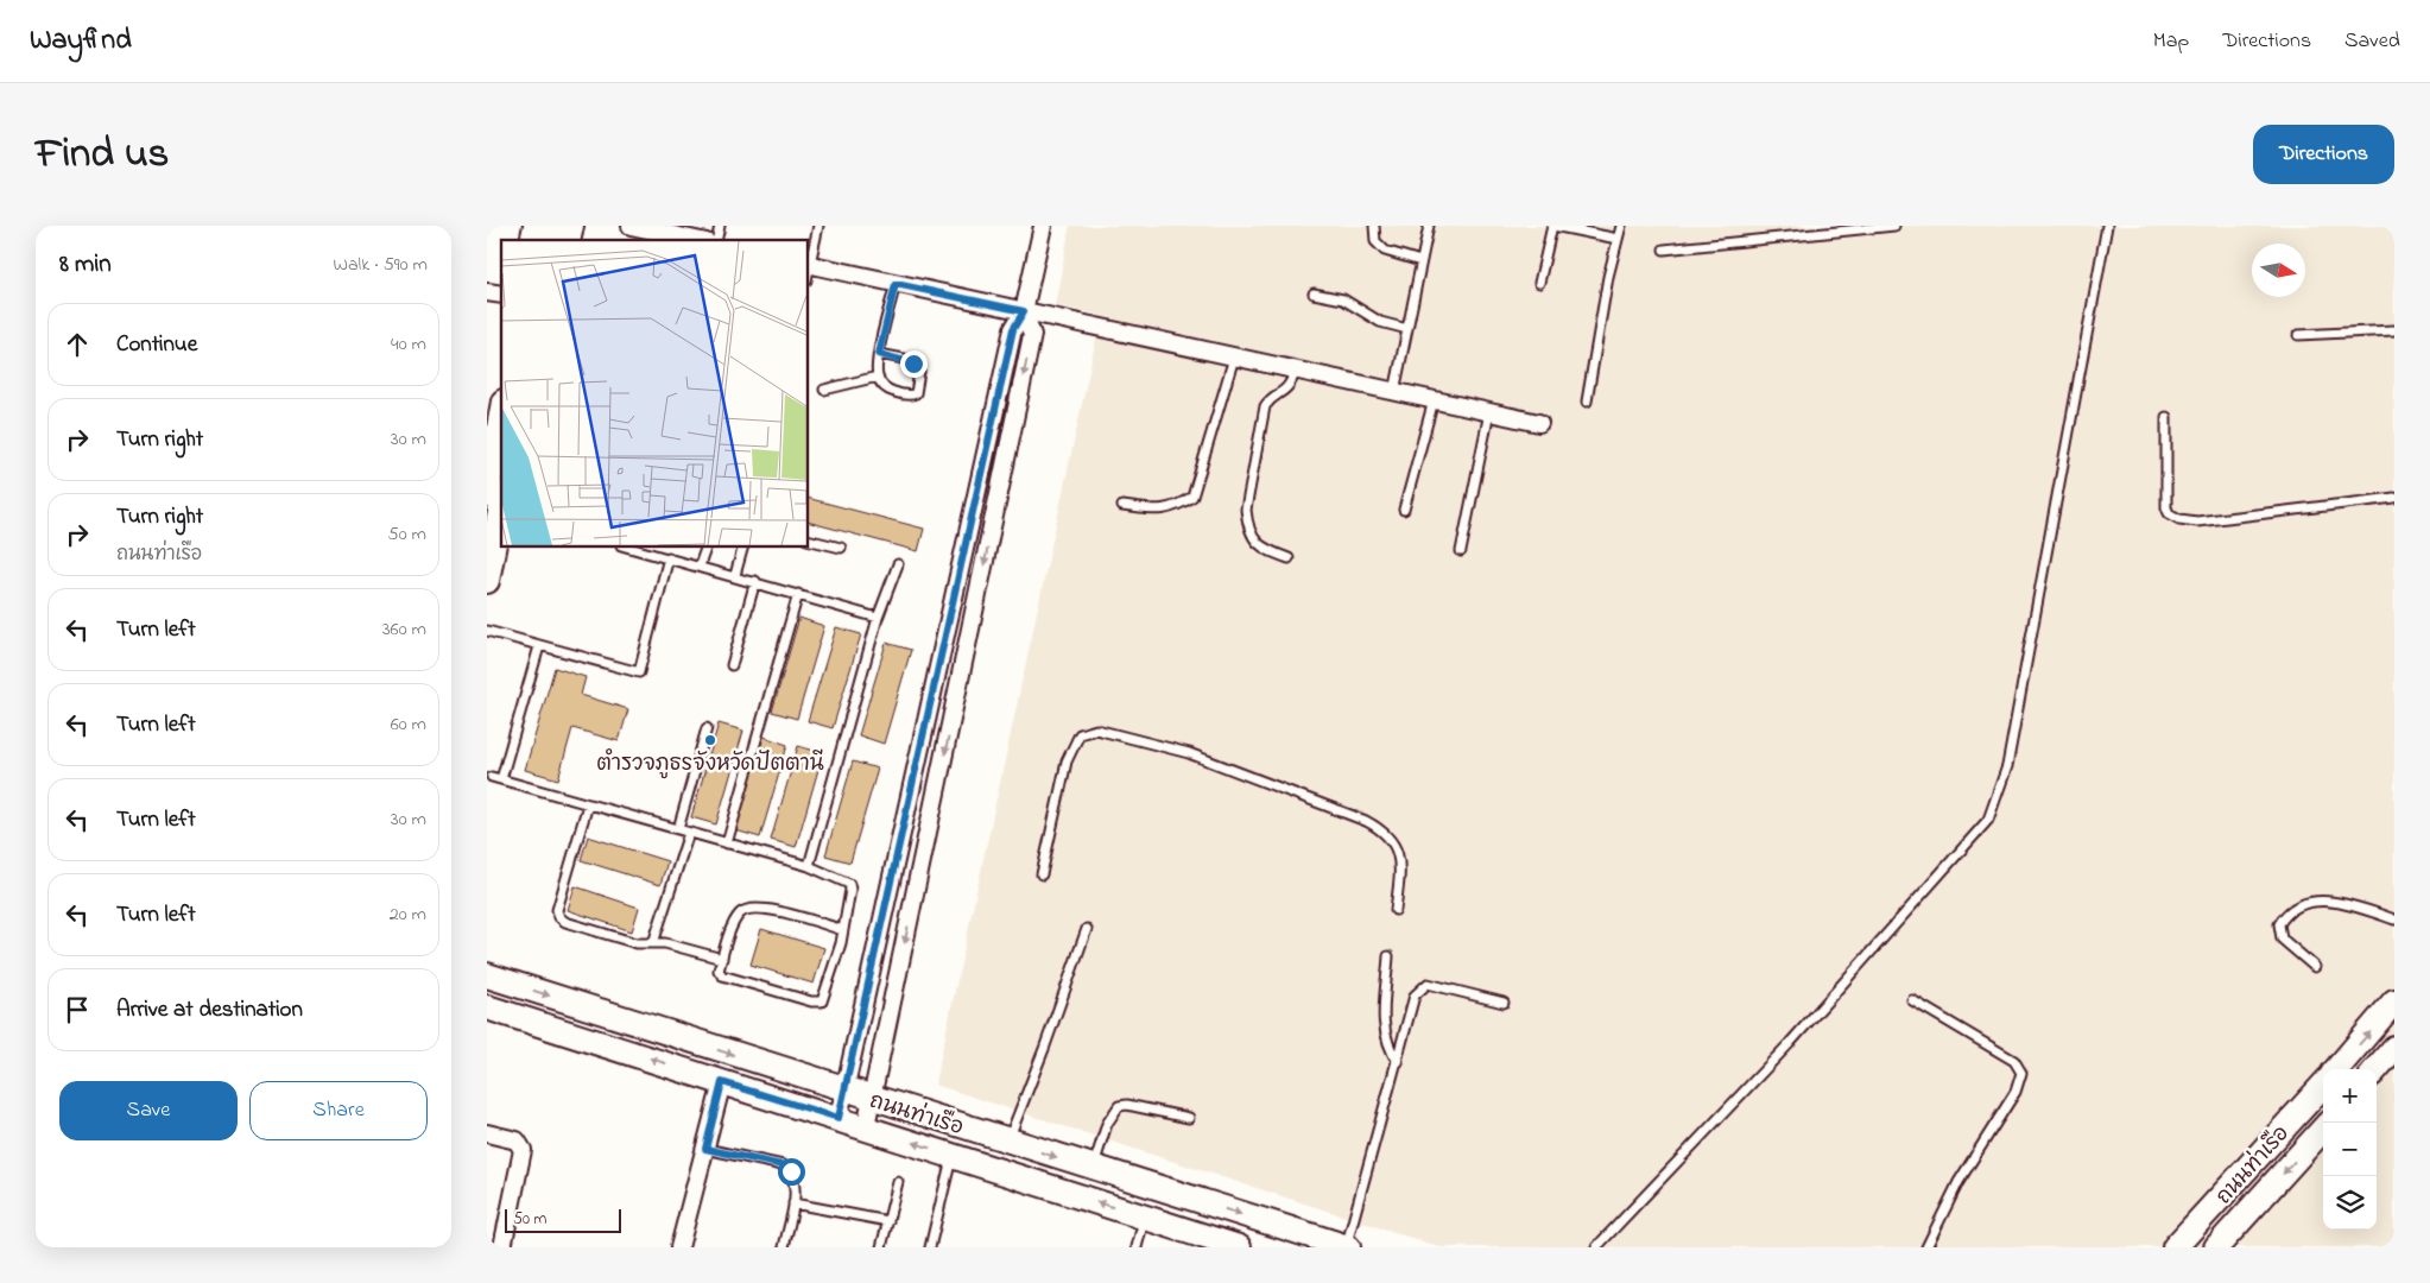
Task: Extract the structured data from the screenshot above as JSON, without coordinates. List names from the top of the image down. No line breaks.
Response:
{"streets":{"street":["ถนนท่าเรือ"]},"places":["ตำรวจภูธรจังหวัดปัตตานี"],"scale_bar":"50 m","north":"right","page":{"header":"Wayfind","nav":["Map","Directions","Saved"],"title":"Find us","buttons":["Directions",["Save","Share"]],"heading":["8 min","Walk · 590 m"],"list":[["Continue","40 m"],["Turn right","30 m"],["Turn right","ถนนท่าเรือ","50 m"],["Turn left","360 m"],["Turn left","60 m"],["Turn left","30 m"],["Turn left","20 m"],"Arrive at destination"],"map_buttons":["+","−"],"scale":"50 m"}}
